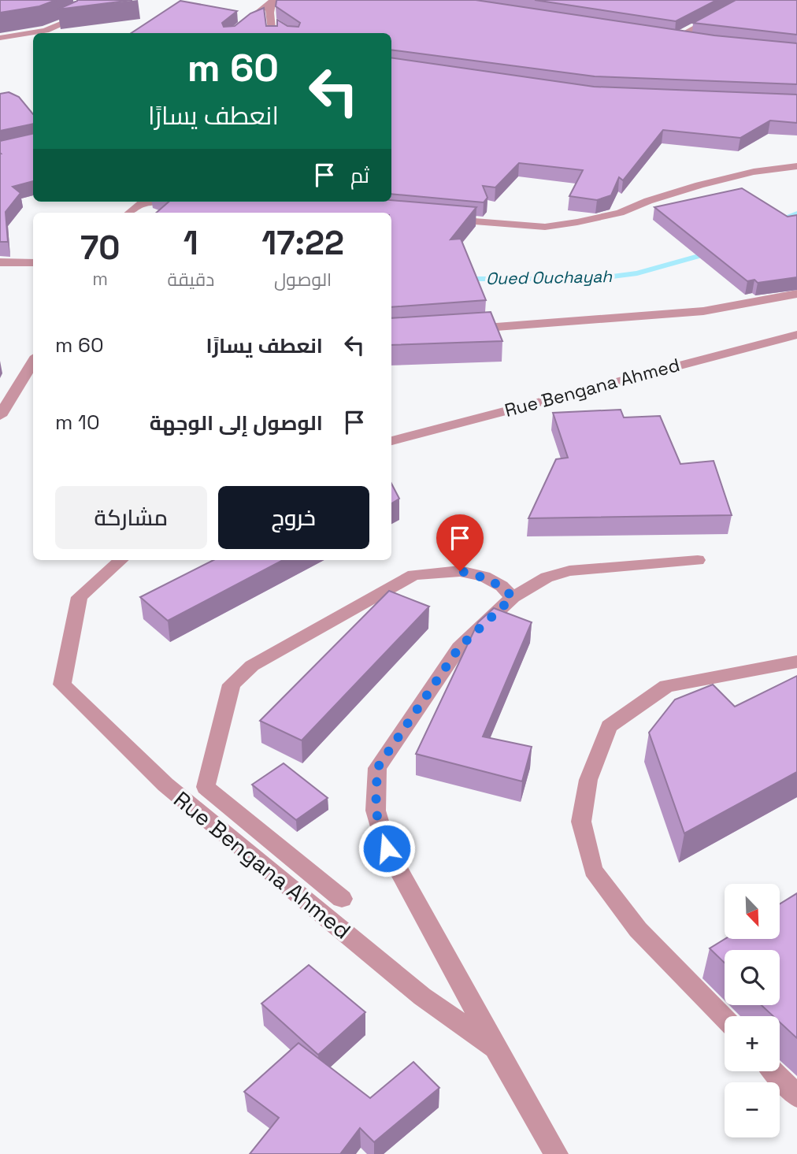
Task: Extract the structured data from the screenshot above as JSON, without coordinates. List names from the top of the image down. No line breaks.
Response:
{"streets":{"street":["Rue Bengana Ahmed"]},"water":["Oued Ouchayah"],"north":"bottom right","page":{"turn":["60 m","انعطف يسارًا"],"then":"ثم","eta":["17:22","الوصول","1","دقيقة","70","m"],"list":[{"name":"انعطف يسارًا","value":"60 m"},{"name":"الوصول إلى الوجهة","value":"10 m"}],"buttons":["خروج","مشاركة"],"map_buttons":["+","−"]}}
